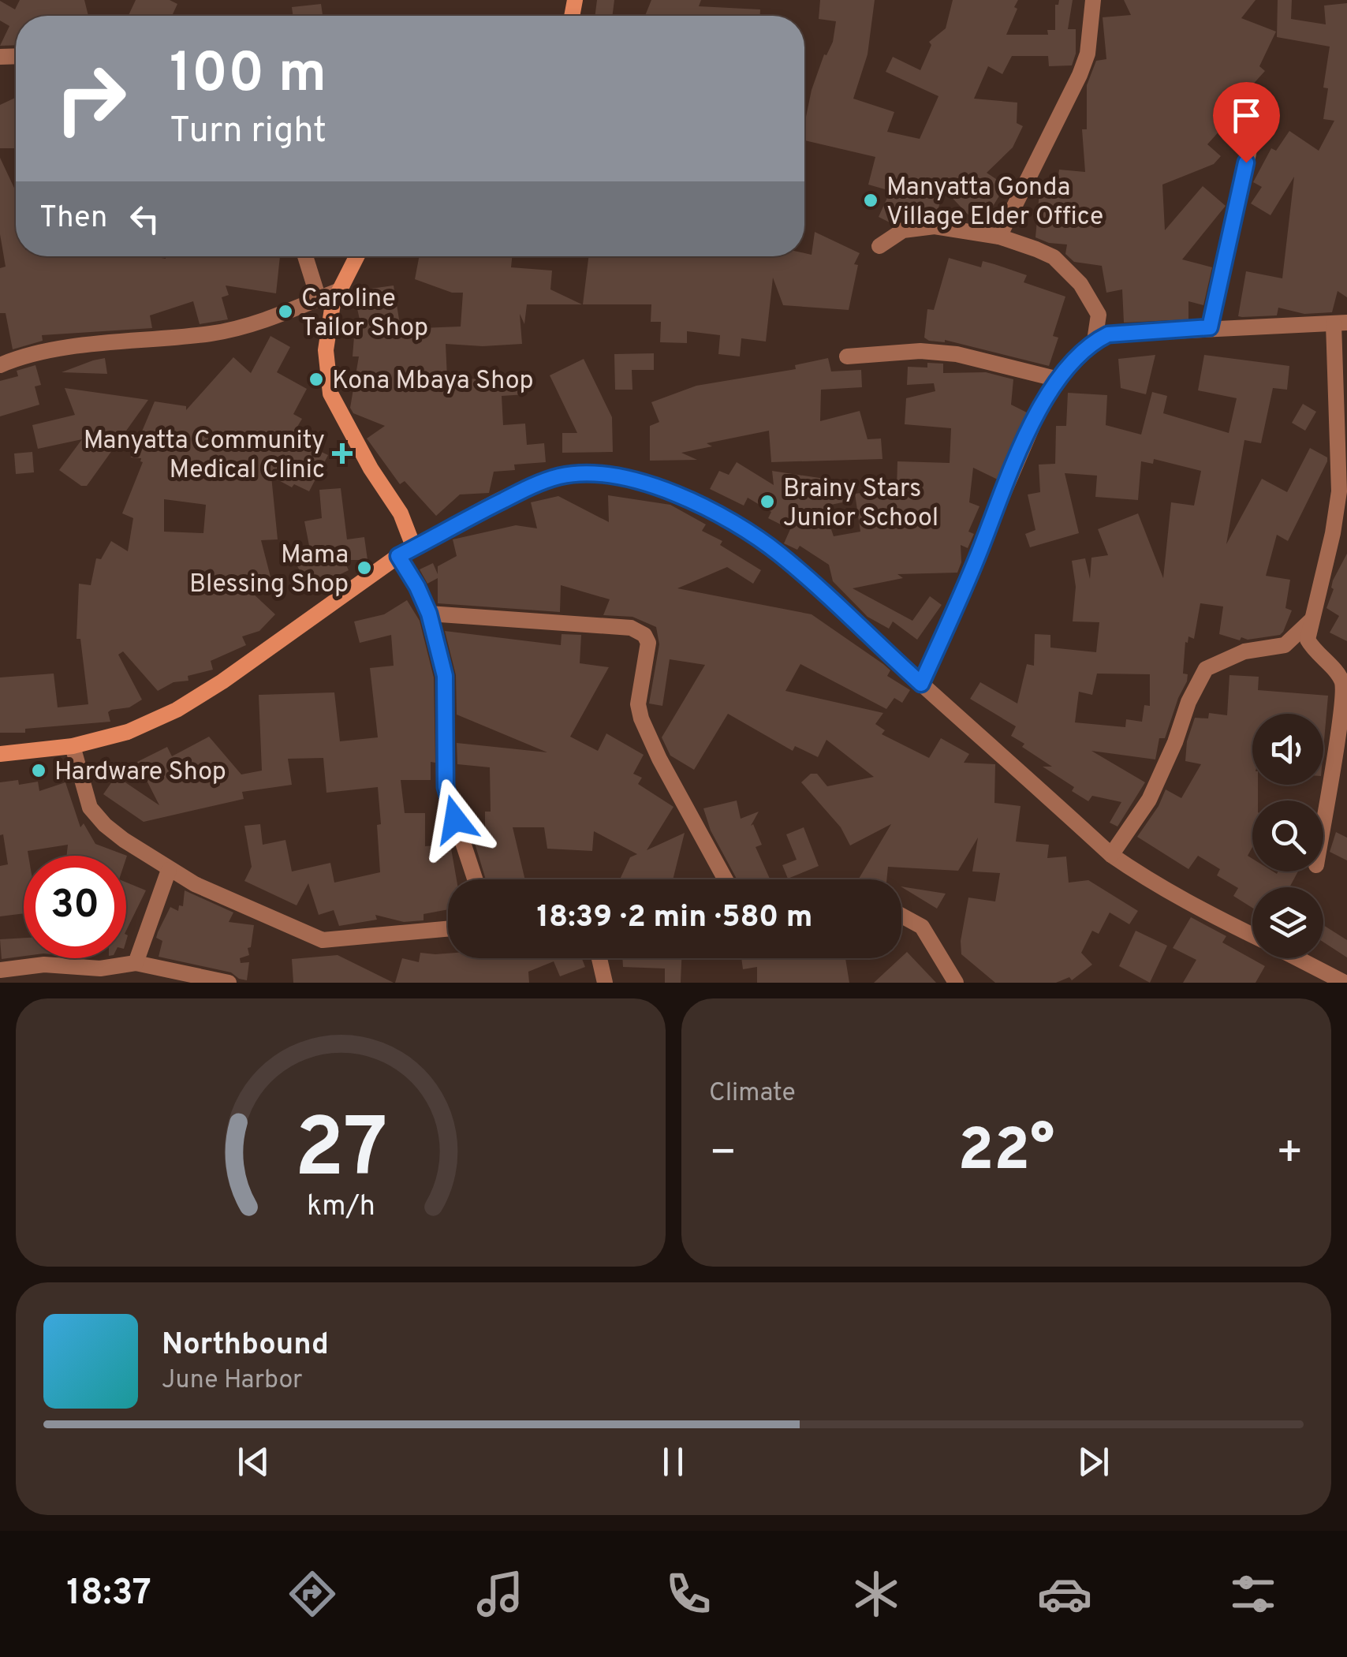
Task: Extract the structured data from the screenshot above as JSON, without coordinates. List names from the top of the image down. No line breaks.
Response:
{"places":{"other":["Manyatta Gonda Village Elder Office","Caroline Tailor Shop","Kona Mbaya Shop","Brainy Stars Junior School","Mama Blessing Shop","Hardware Shop"],"health":["Manyatta Community Medical Clinic"]},"page":{"turn":["100 m","Turn right"],"then":"Then","limit":"30","trip":"18:39 · 2 min · 580 m","tile":"Climate","heat":["−","22°","+"],"song":["Northbound","June Harbor"],"tabs":"18:37","gauge":["27","km/h"]}}
